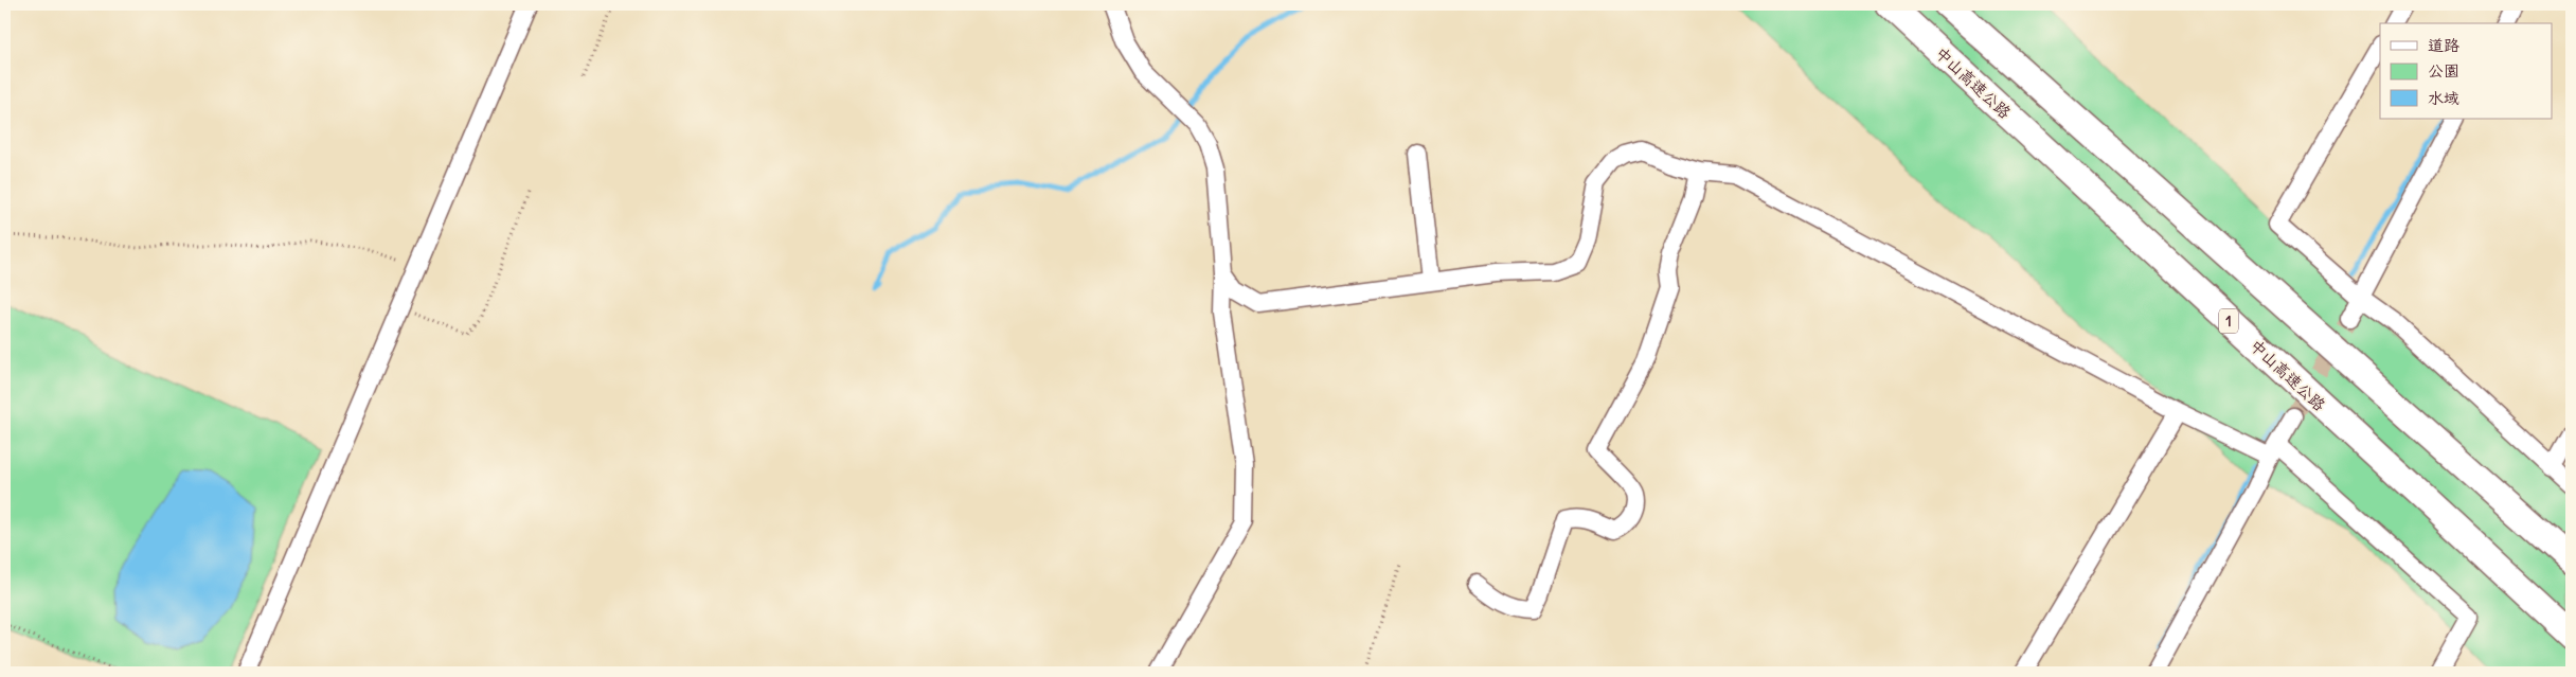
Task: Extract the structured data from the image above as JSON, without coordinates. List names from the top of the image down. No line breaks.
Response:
{"streets":{"highway":["中山高速公路","1"]},"legend":["道路","公園","水域"]}
